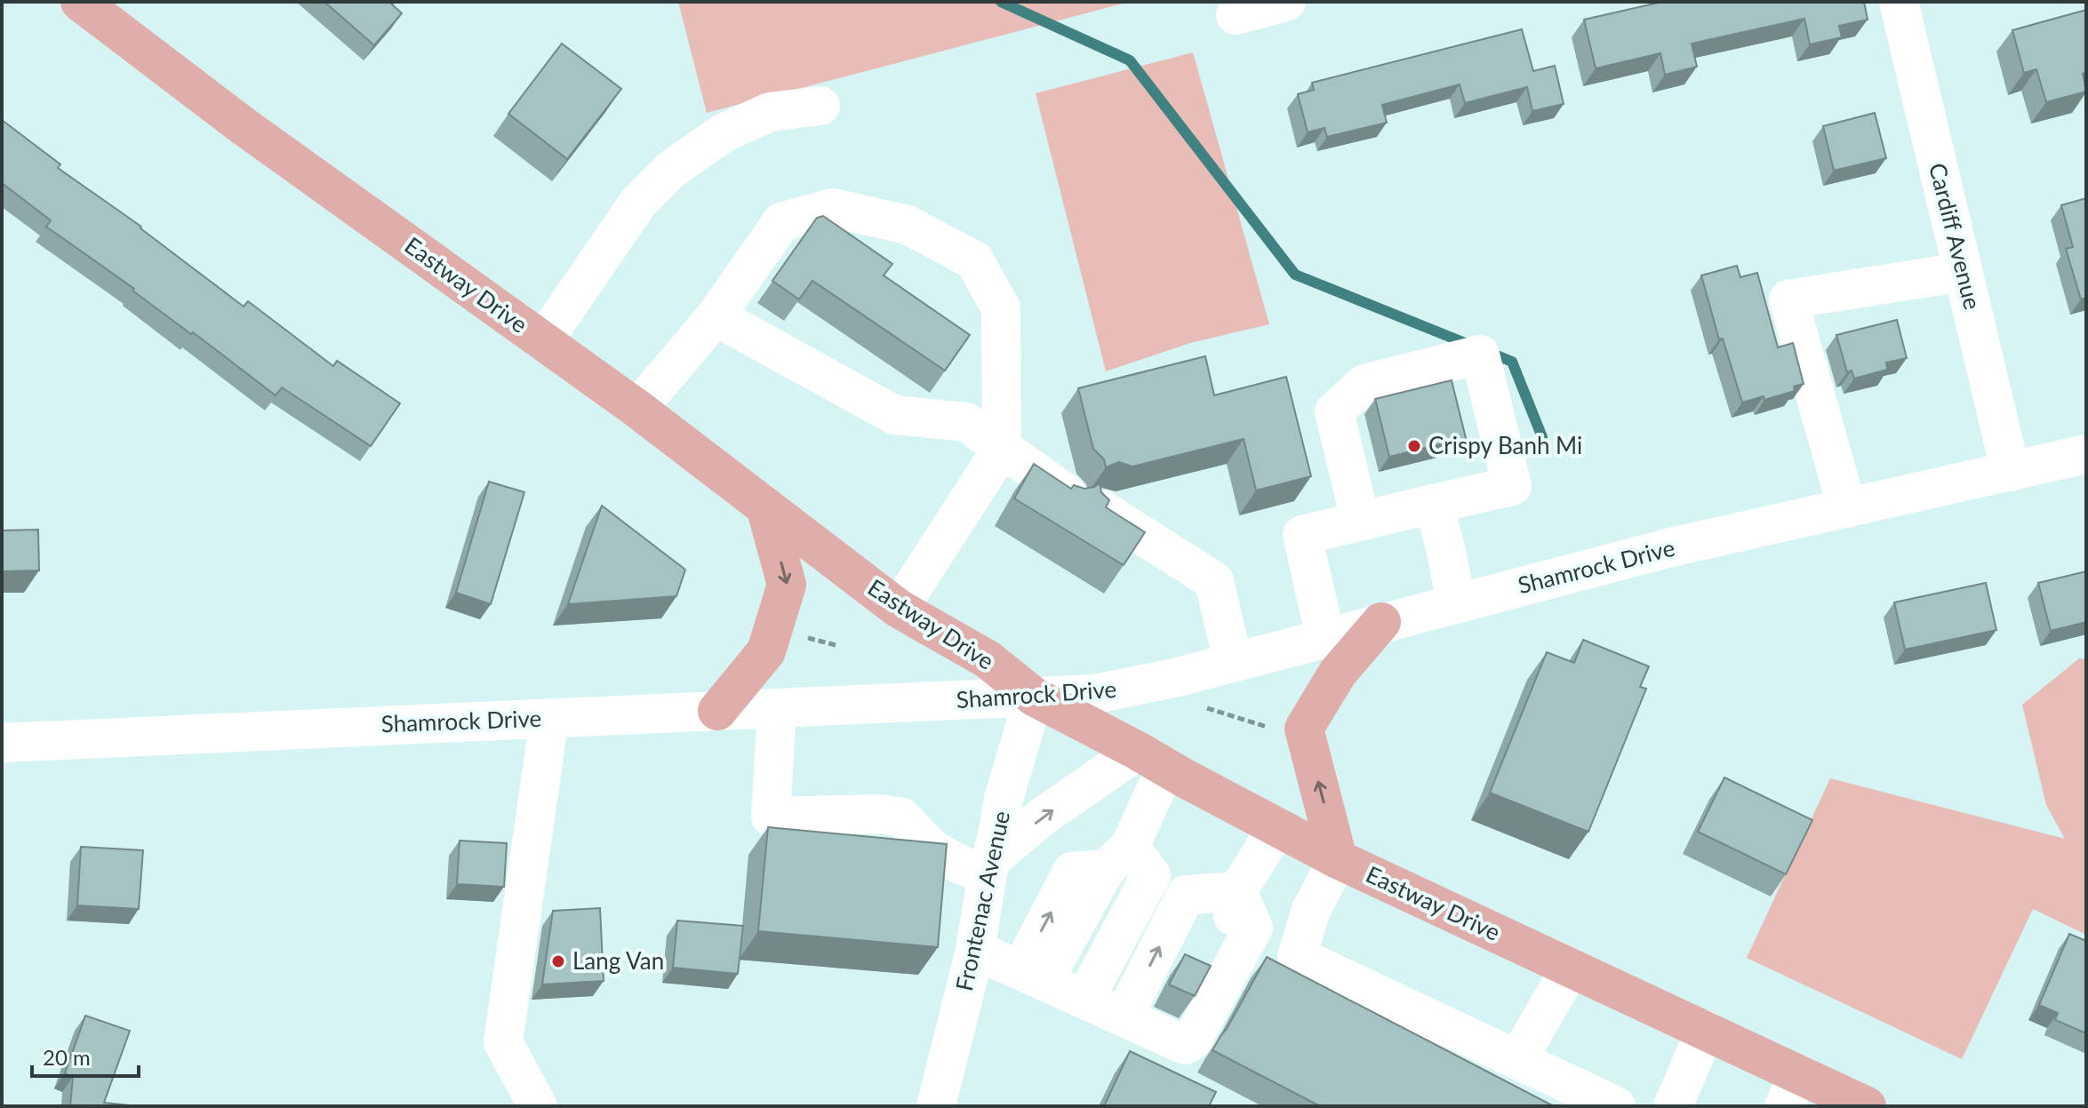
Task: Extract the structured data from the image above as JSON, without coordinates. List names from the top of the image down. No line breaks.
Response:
{"streets":{"main road":["Eastway Drive"],"street":["Cardiff Avenue","Shamrock Drive","Frontenac Avenue"]},"crossings":[["Cardiff Avenue","Shamrock Drive"],["Eastway Drive","Shamrock Drive"],["Eastway Drive","Frontenac Avenue"],["Shamrock Drive","Frontenac Avenue"]],"places":["Crispy Banh Mi","Lang Van"],"scale_bar":"20 m"}
